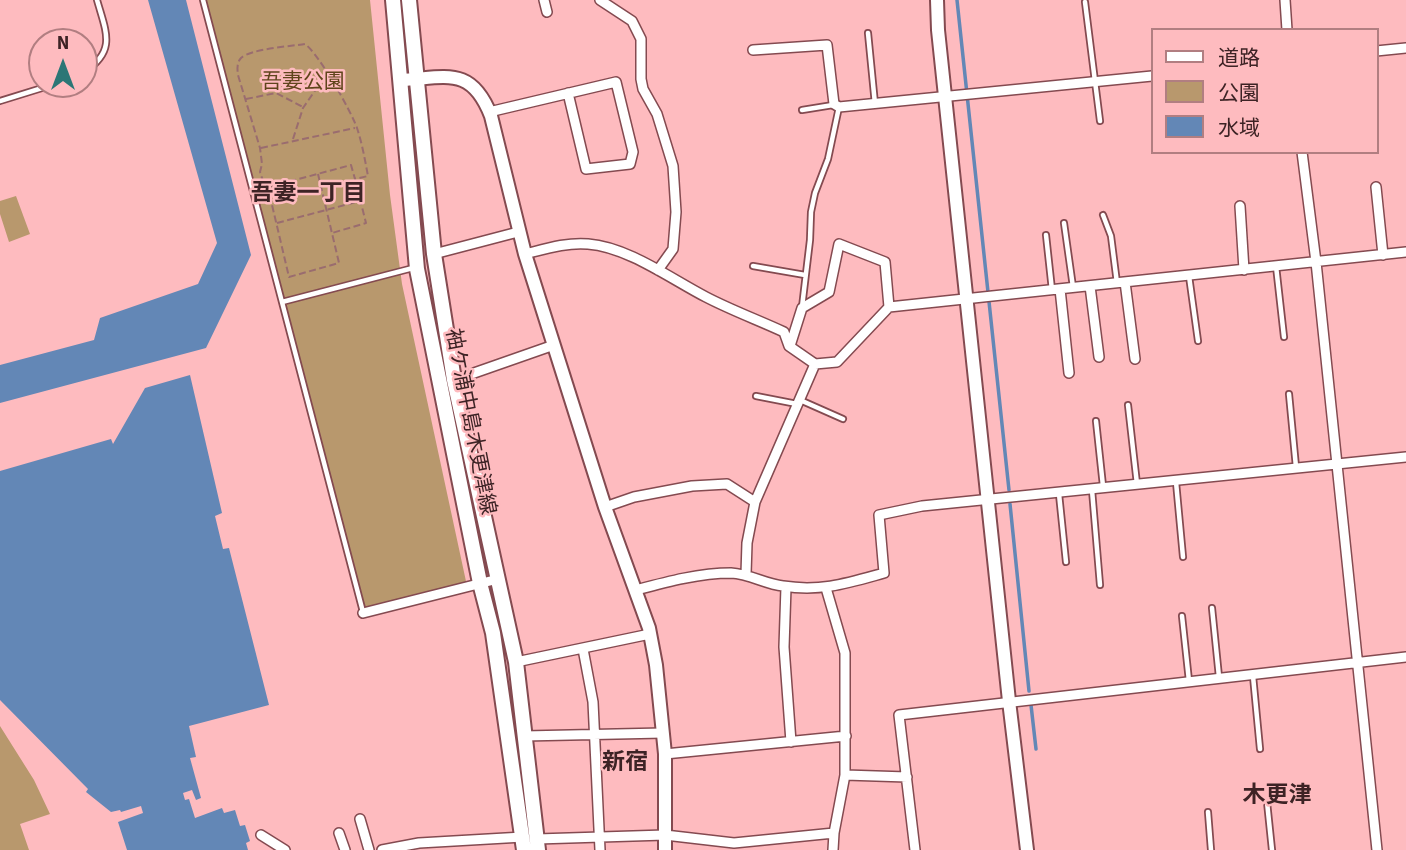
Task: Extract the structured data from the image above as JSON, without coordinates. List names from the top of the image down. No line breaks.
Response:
{"streets":{"main road":["袖ケ浦中島木更津線"]},"districts":["吾妻一丁目","新宿","木更津"],"parks":["吾妻公園"],"legend":["道路","公園","水域"],"north":"top"}
